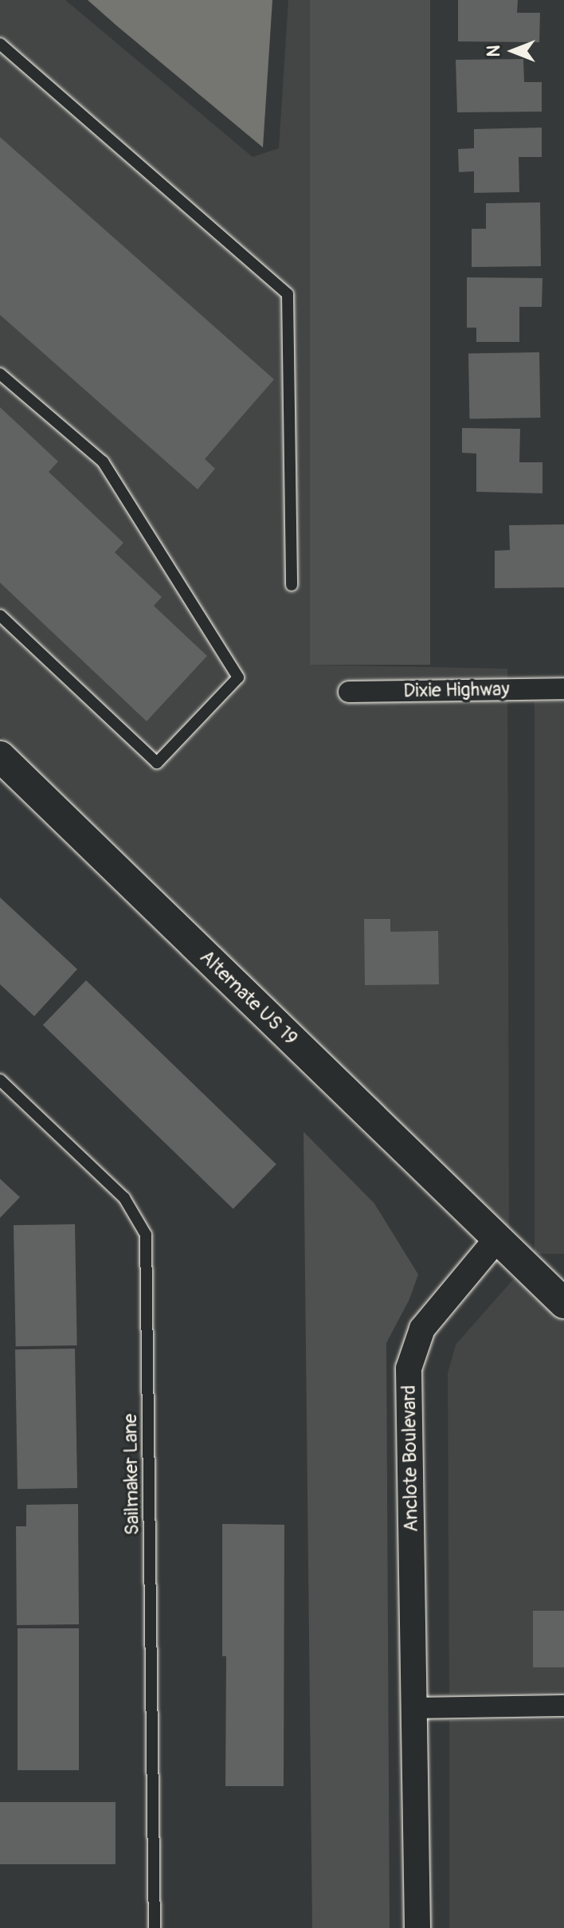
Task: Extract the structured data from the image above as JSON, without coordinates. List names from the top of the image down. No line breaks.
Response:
{"streets":{"main road":["Alternate US 19"],"street":["Dixie Highway","Anclote Boulevard"],"lane":["Sailmaker Lane"]},"crossings":[["Alternate US 19","Anclote Boulevard"]],"north":"left"}
